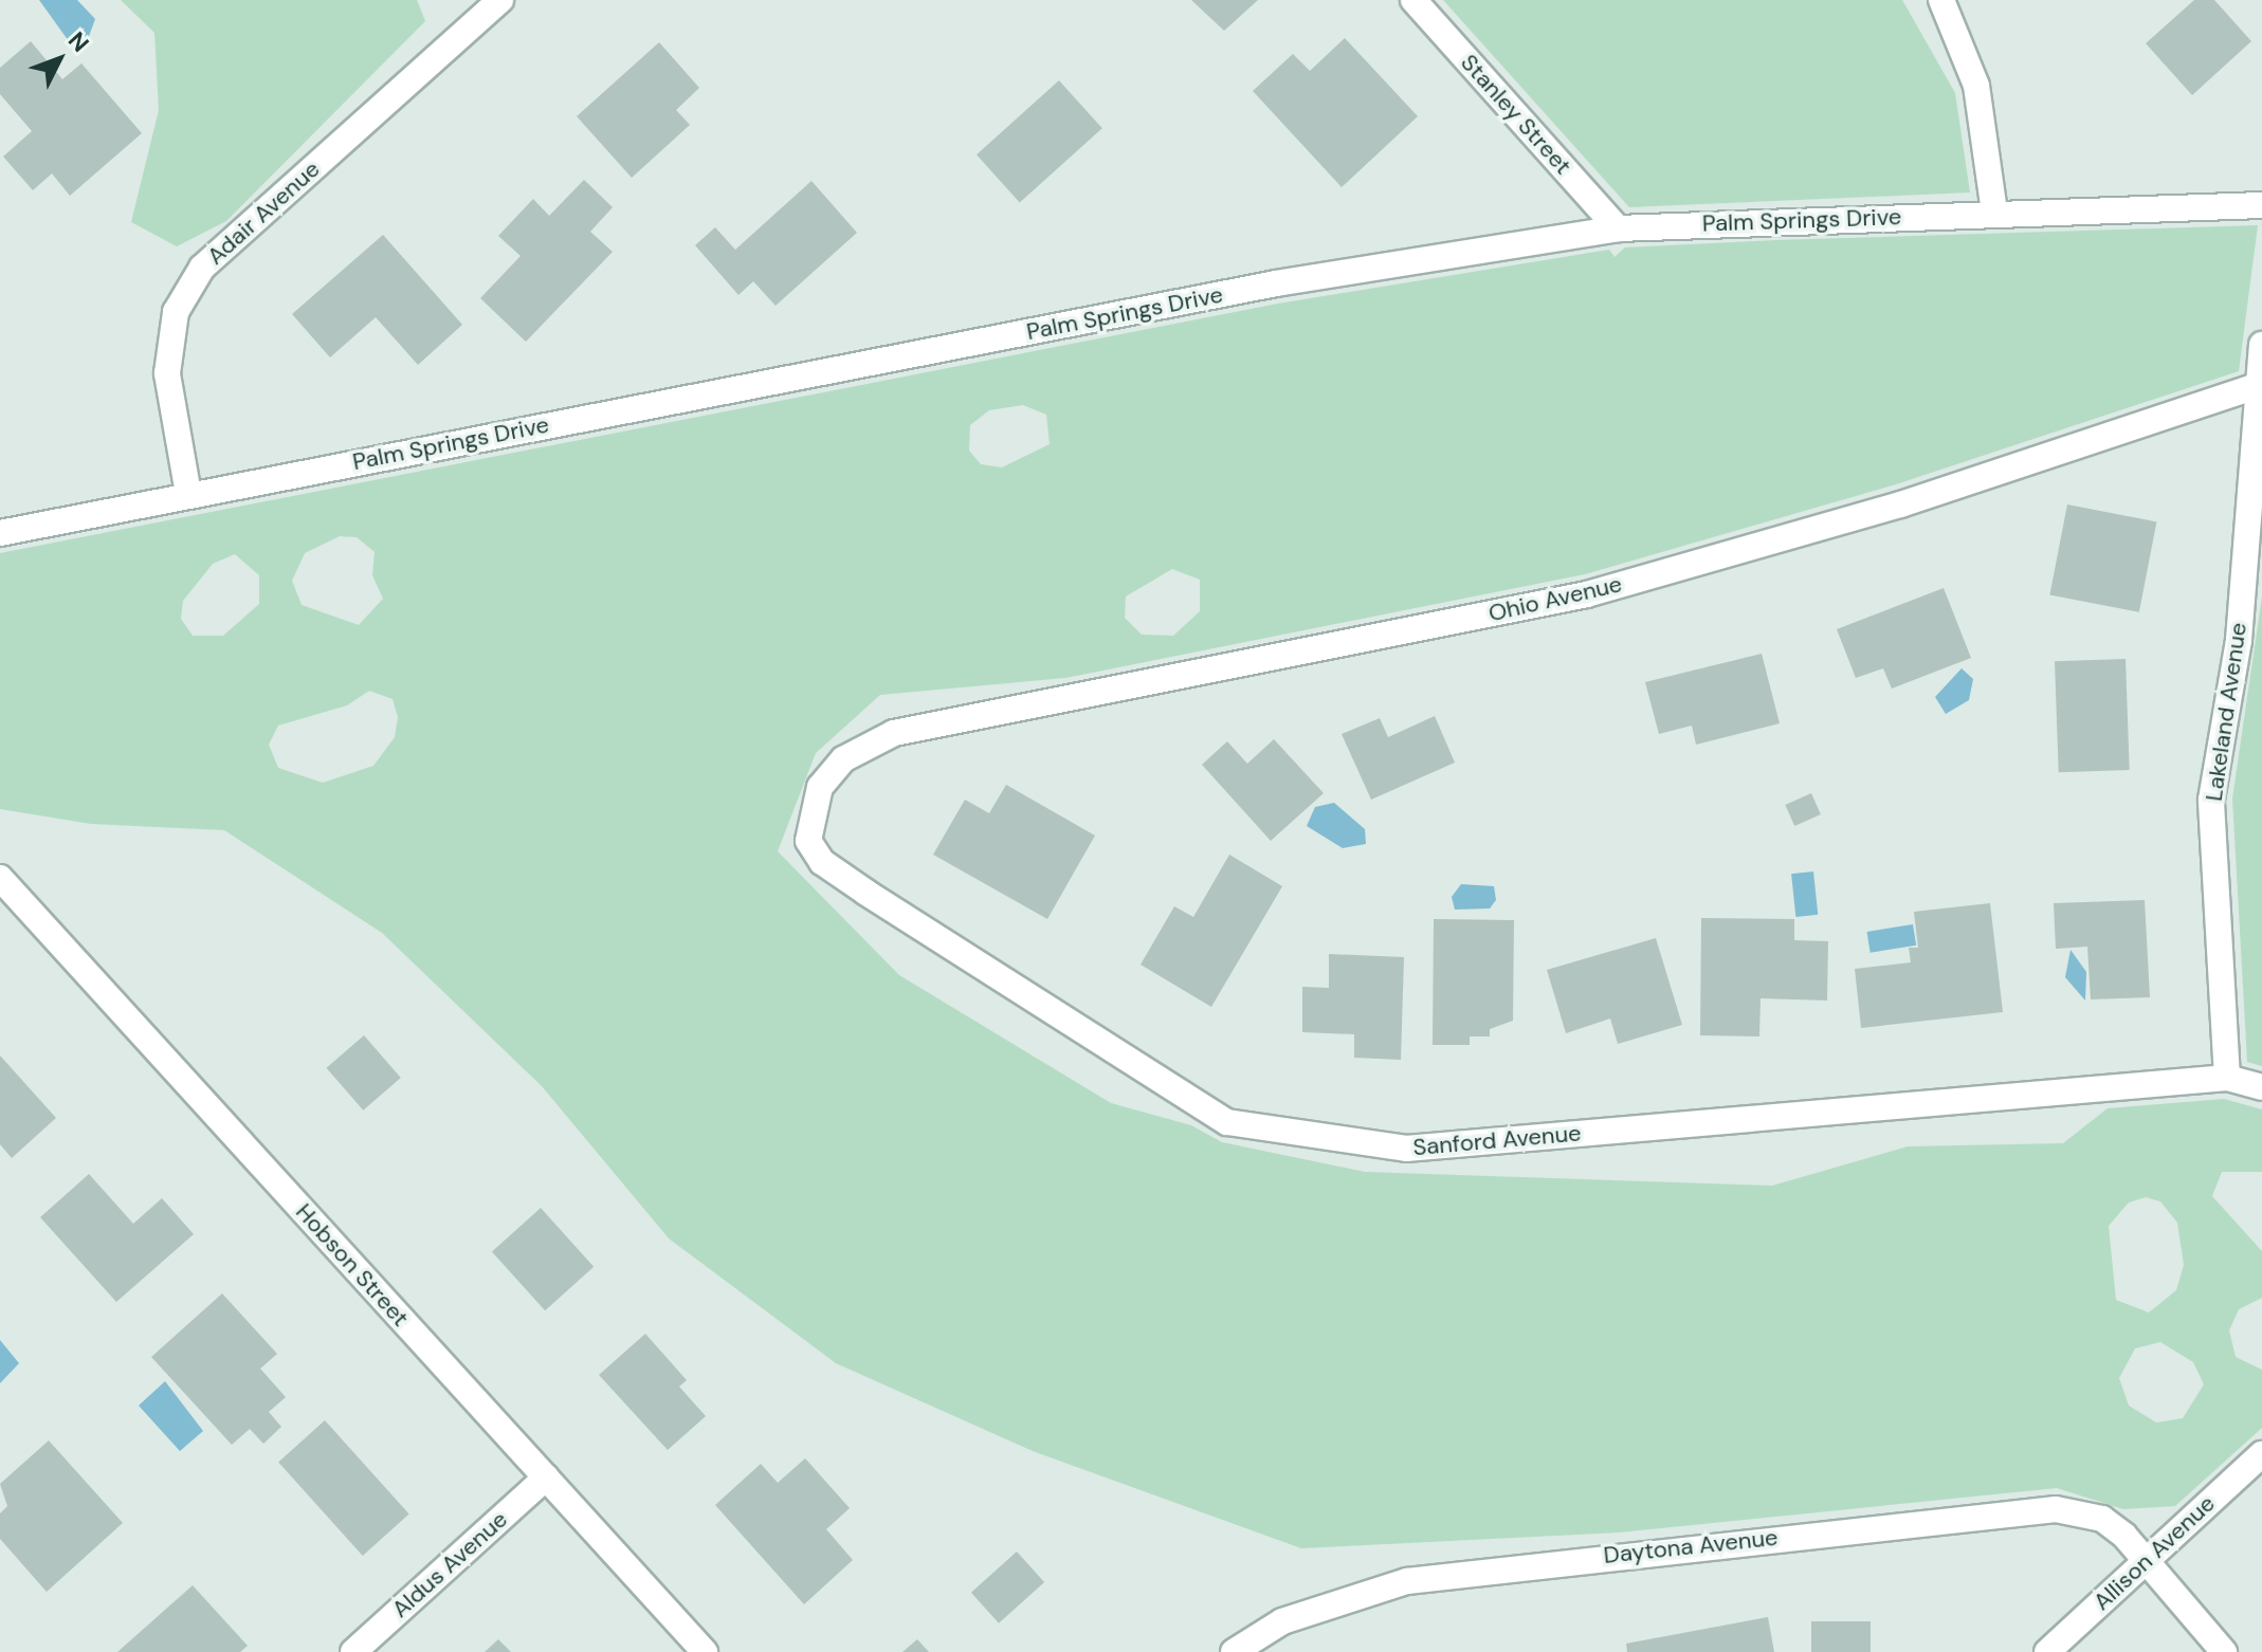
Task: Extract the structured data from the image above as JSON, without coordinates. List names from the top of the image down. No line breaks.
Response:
{"streets":{"street":["Stanley Street","Adair Avenue","Palm Springs Drive","Ohio Avenue","Lakeland Avenue","Sanford Avenue","Hobson Street","Daytona Avenue","Allison Avenue","Aldus Avenue"]},"crossings":[["Stanley Street","Palm Springs Drive"],["Adair Avenue","Palm Springs Drive"],["Ohio Avenue","Lakeland Avenue"],["Ohio Avenue","Sanford Avenue"],["Lakeland Avenue","Sanford Avenue"],["Hobson Street","Aldus Avenue"],["Daytona Avenue","Allison Avenue"]],"north":"top right"}
